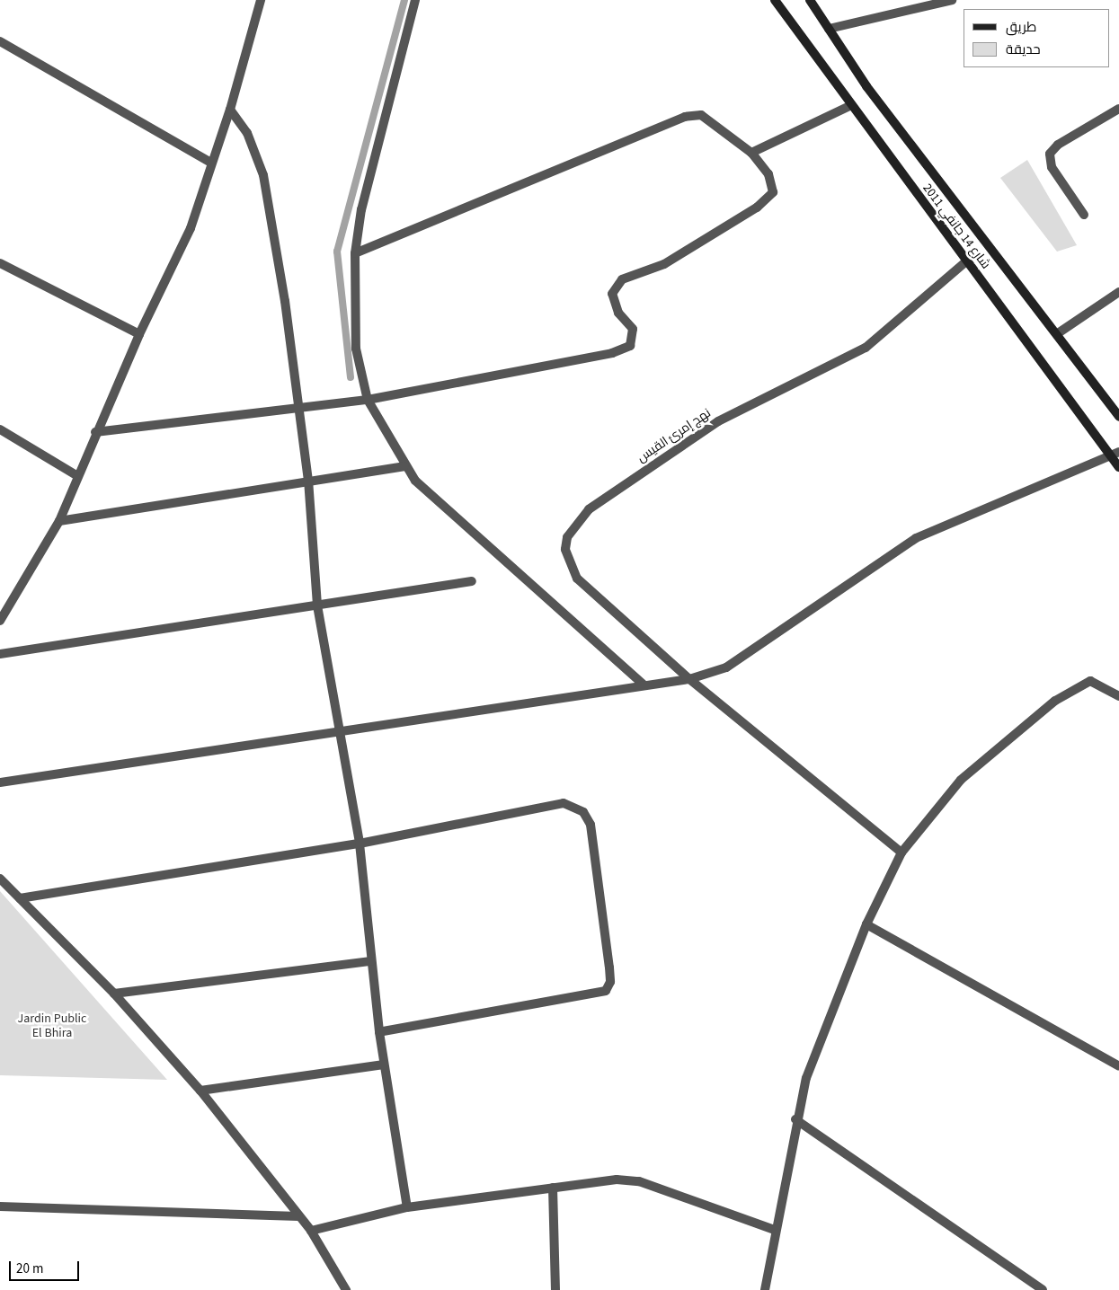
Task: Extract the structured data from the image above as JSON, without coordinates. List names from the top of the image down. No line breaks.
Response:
{"streets":{"main road":["شارع 14 جانفي 2011"],"street":["نهج إمرئ القيس"]},"crossings":[["شارع 14 جانفي 2011","نهج إمرئ القيس"]],"parks":["Jardin Public El Bhira"],"legend":["طريق","حديقة"],"scale_bar":"20 m"}
